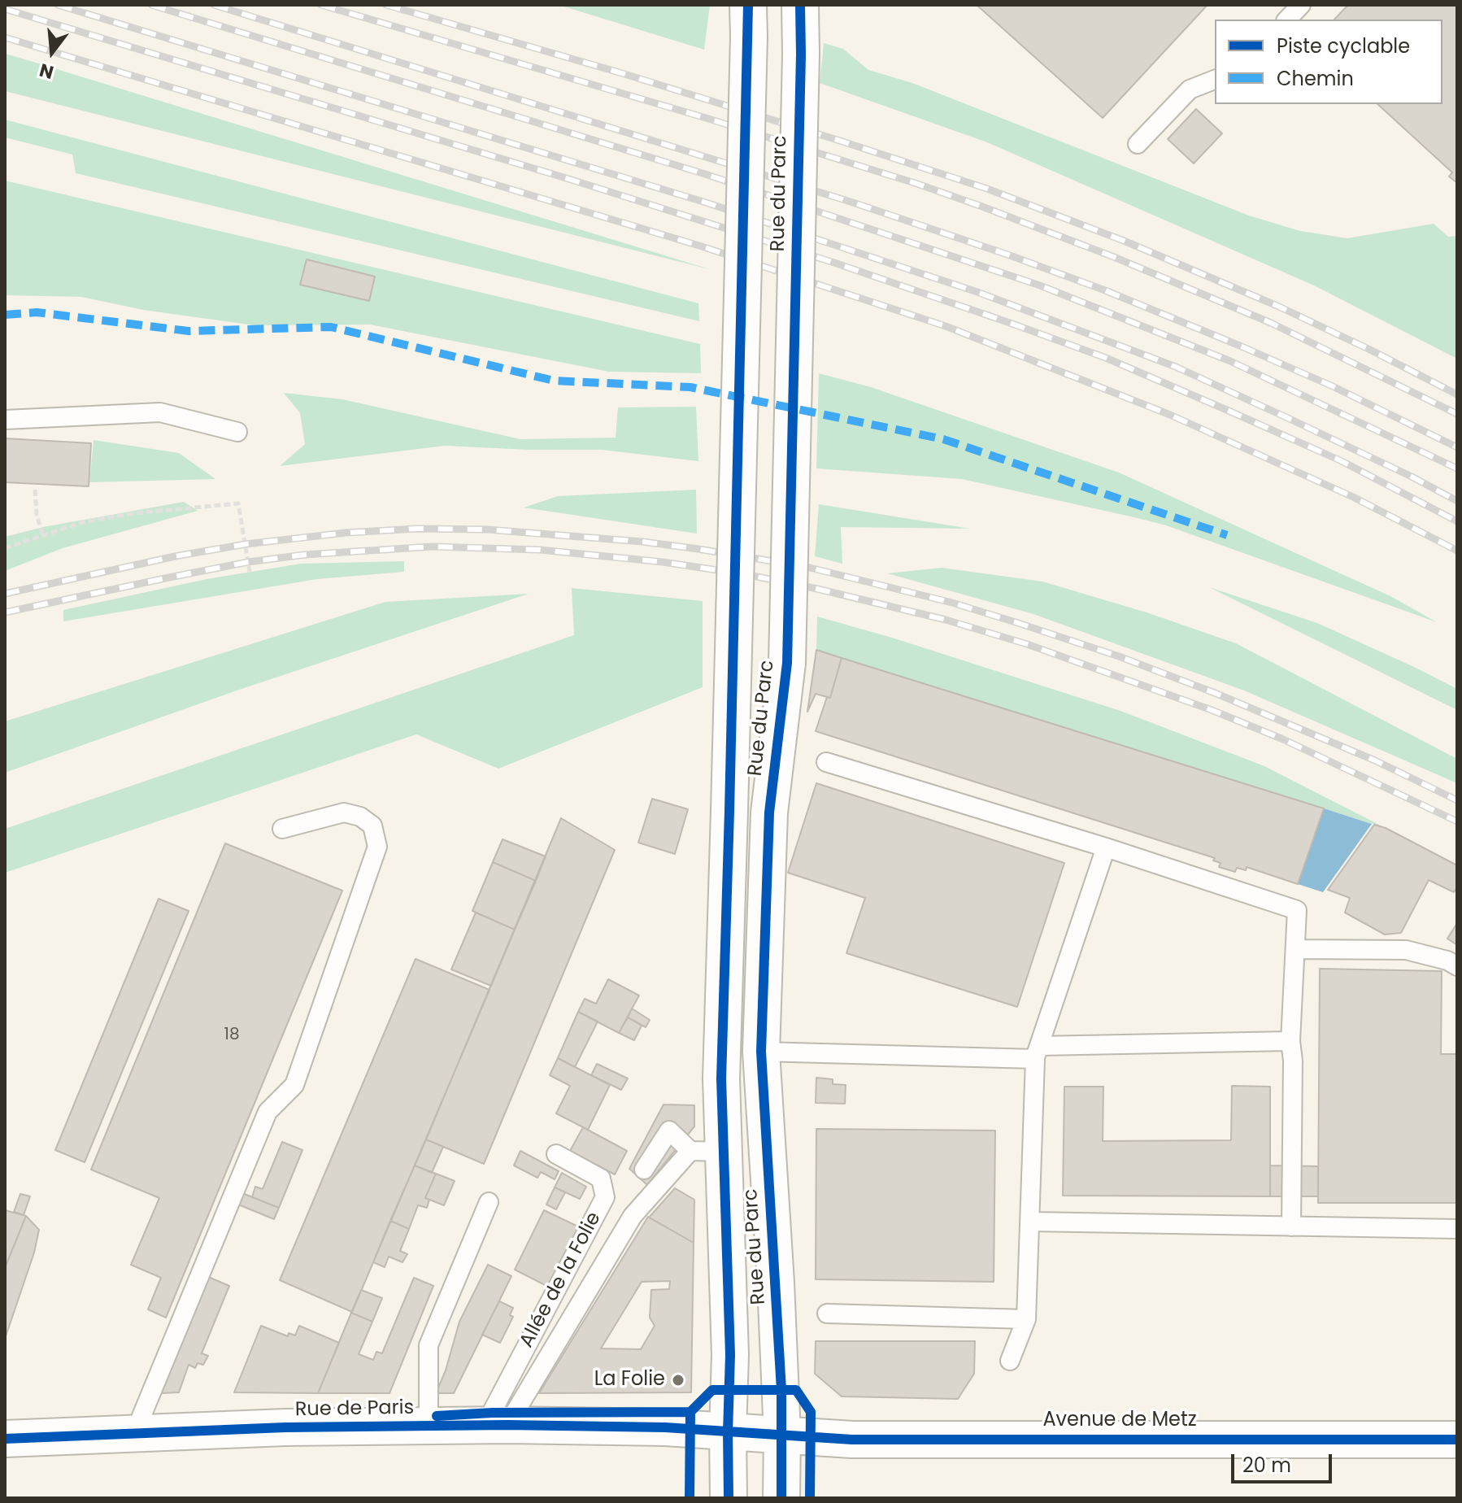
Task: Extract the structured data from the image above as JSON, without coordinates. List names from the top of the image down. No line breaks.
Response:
{"streets":{"main road":["Rue du Parc","Rue de Paris","Avenue de Metz"],"lane":["Allée de la Folie"]},"crossings":[["Rue du Parc","Rue de Paris"],["Rue du Parc","Avenue de Metz"],["Allée de la Folie","Rue de Paris"],["Rue de Paris","Avenue de Metz"]],"places":["La Folie"],"house_numbers":["18"],"legend":["Piste cyclable","Chemin"],"scale_bar":"20 m","north":"bottom"}
